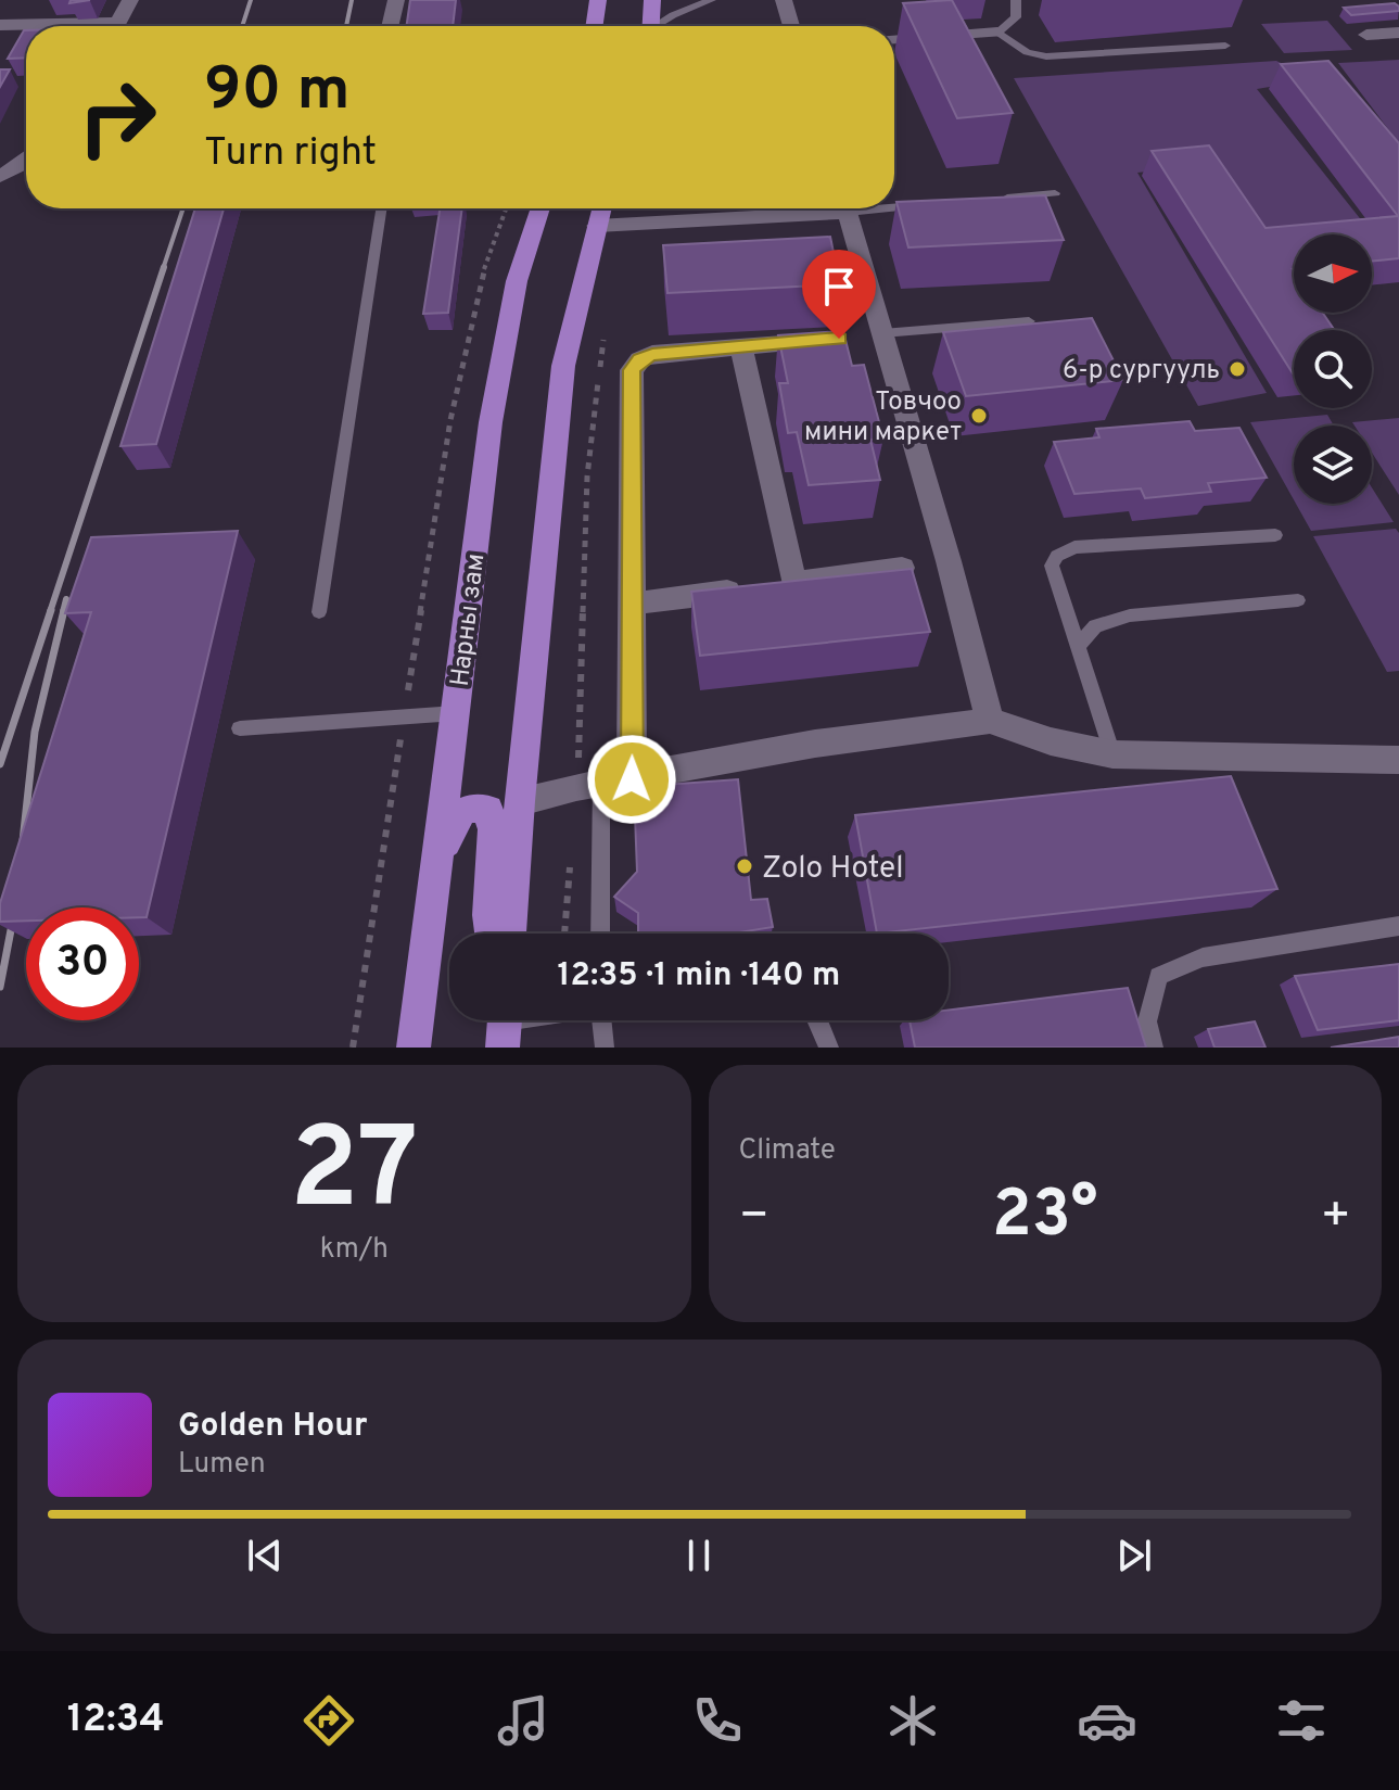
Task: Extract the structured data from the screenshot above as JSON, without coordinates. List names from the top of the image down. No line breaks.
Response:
{"streets":{"main road":["Нарны зам"]},"places":["6-р сургууль","Товчоо мини маркет","Zolo Hotel"],"north":"right","page":{"turn":["90 m","Turn right"],"limit":"30","trip":"12:35 · 1 min · 140 m","tile":[["27","km/h"],"Climate"],"heat":["−","23°","+"],"song":["Golden Hour","Lumen"],"tabs":"12:34"}}
